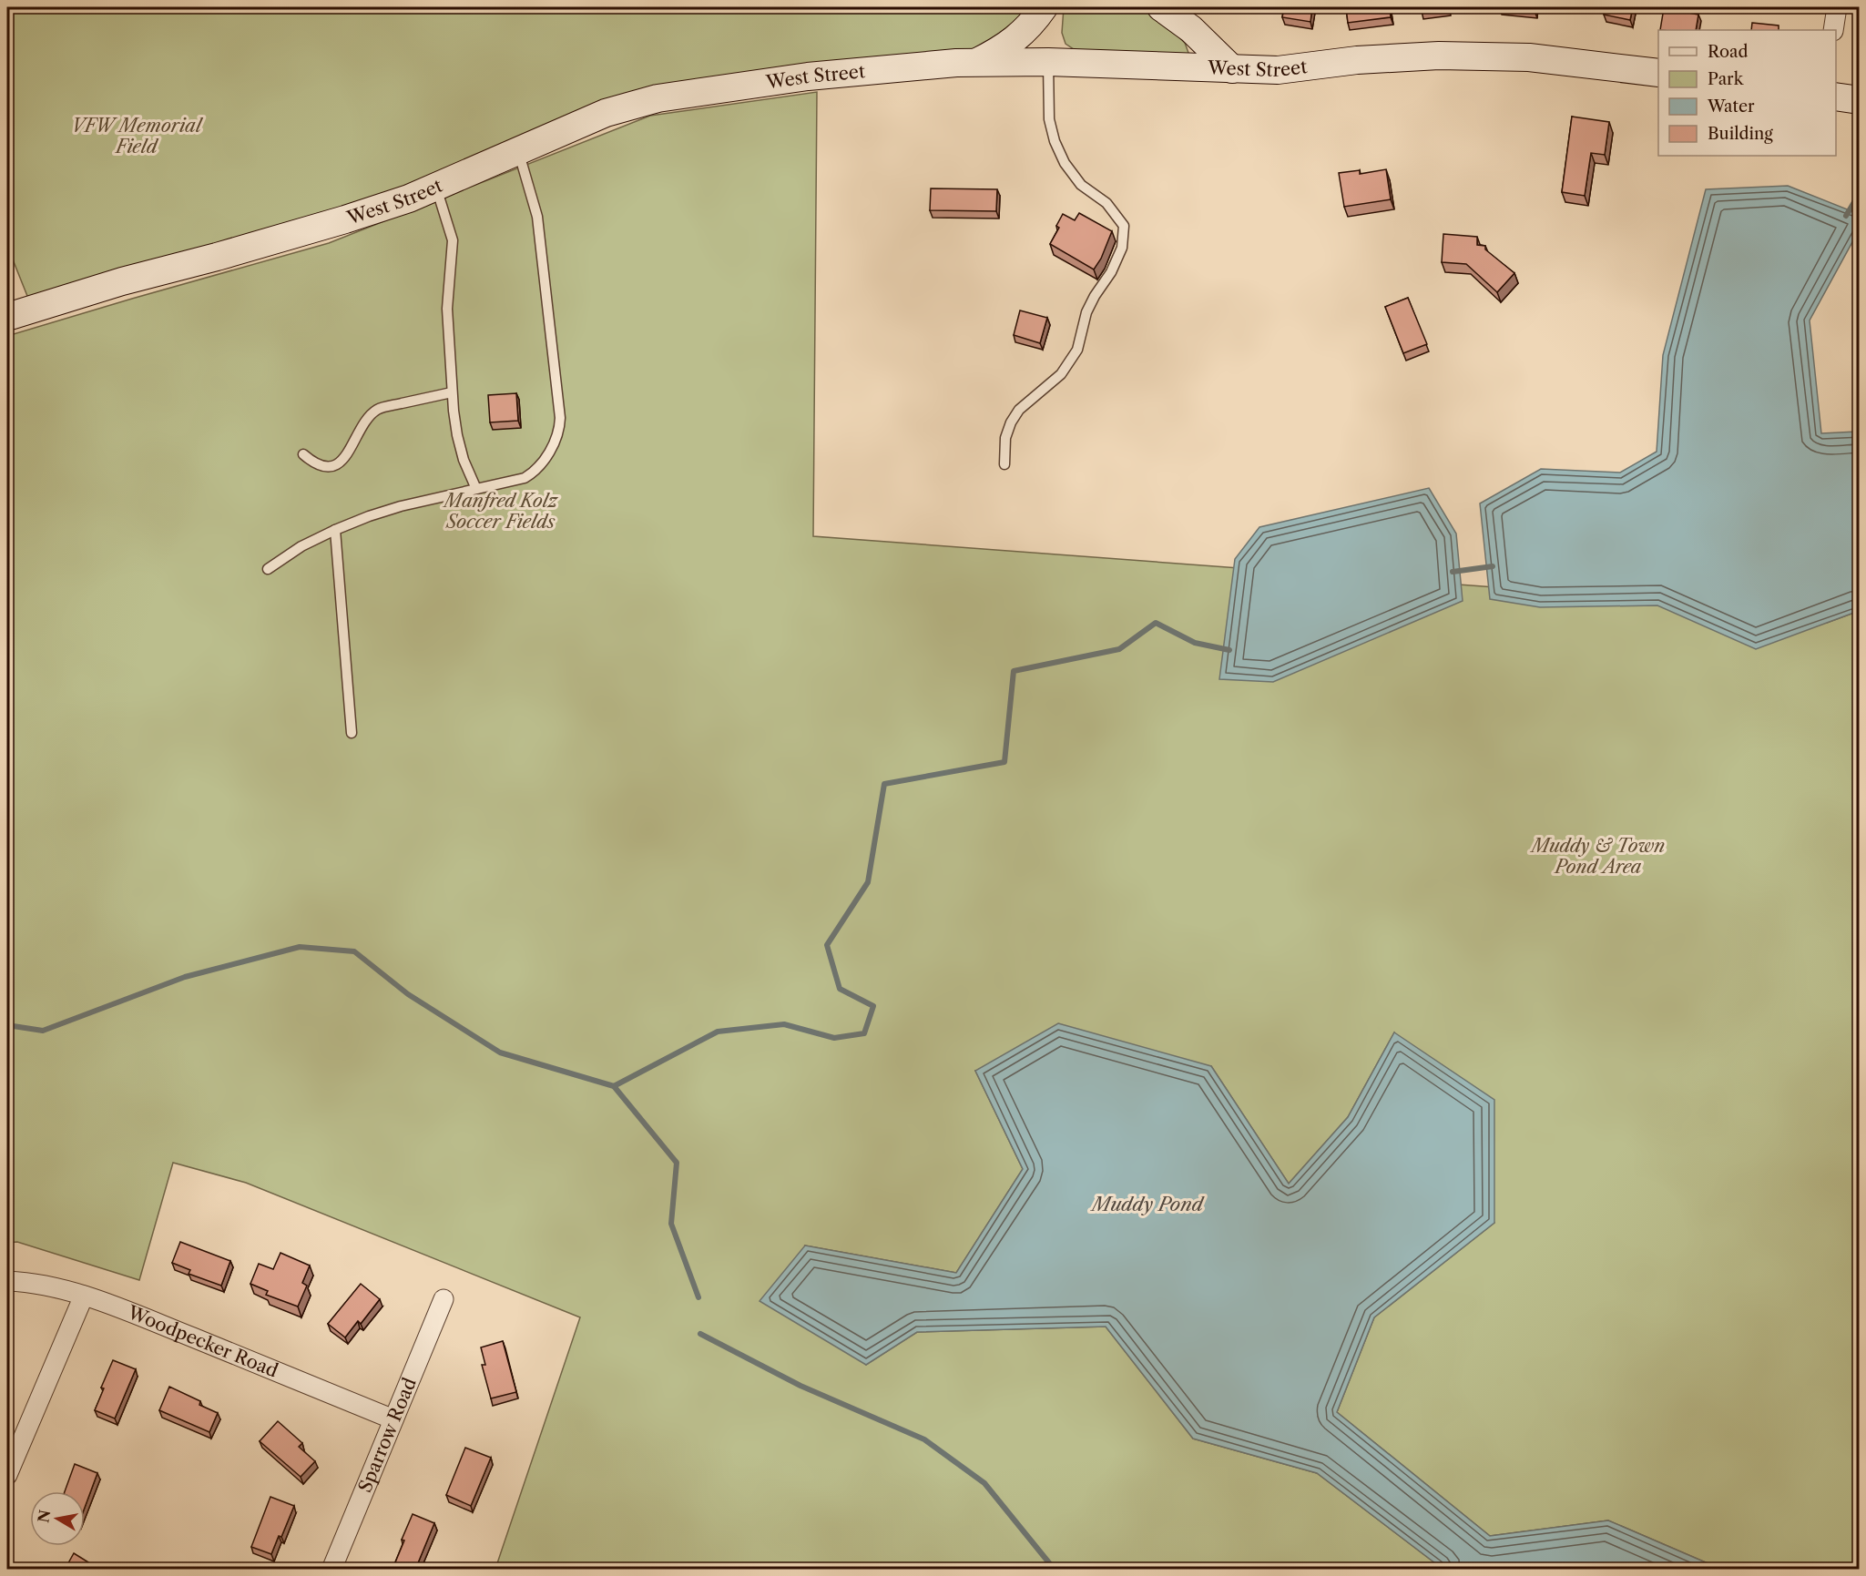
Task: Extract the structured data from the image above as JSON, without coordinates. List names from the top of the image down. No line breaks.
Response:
{"streets":{"street":["West Street","Woodpecker Road","Sparrow Road"]},"crossings":[["Woodpecker Road","Sparrow Road"]],"water":["Muddy Pond"],"parks":["VFW Memorial Field","Manfred Kolz Soccer Fields","Muddy & Town Pond Area"],"legend":["Road","Park","Water","Building"],"north":"left"}
